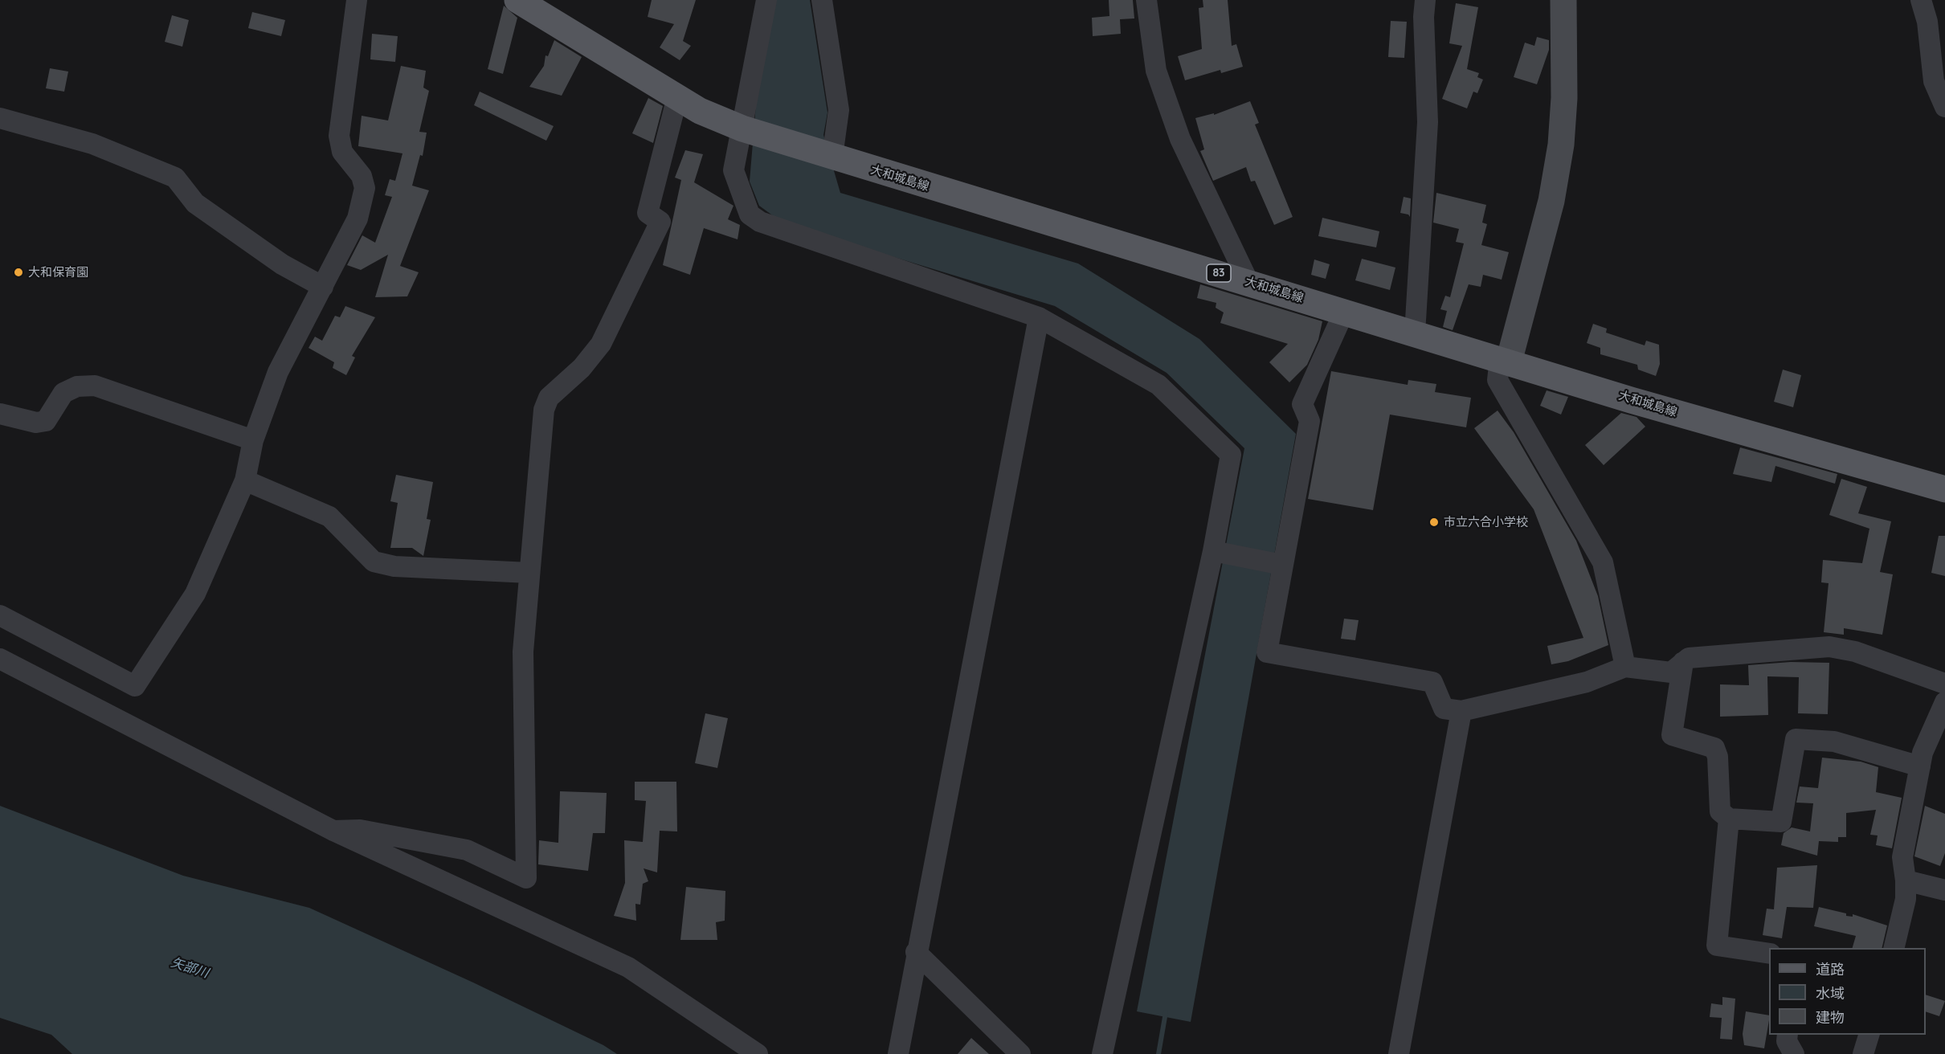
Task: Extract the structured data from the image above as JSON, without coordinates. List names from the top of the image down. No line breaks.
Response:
{"streets":{"main road":["大和城島線","83"]},"water":["矢部川"],"places":["大和保育園","市立六合小学校"],"legend":["道路","水域","建物"]}
